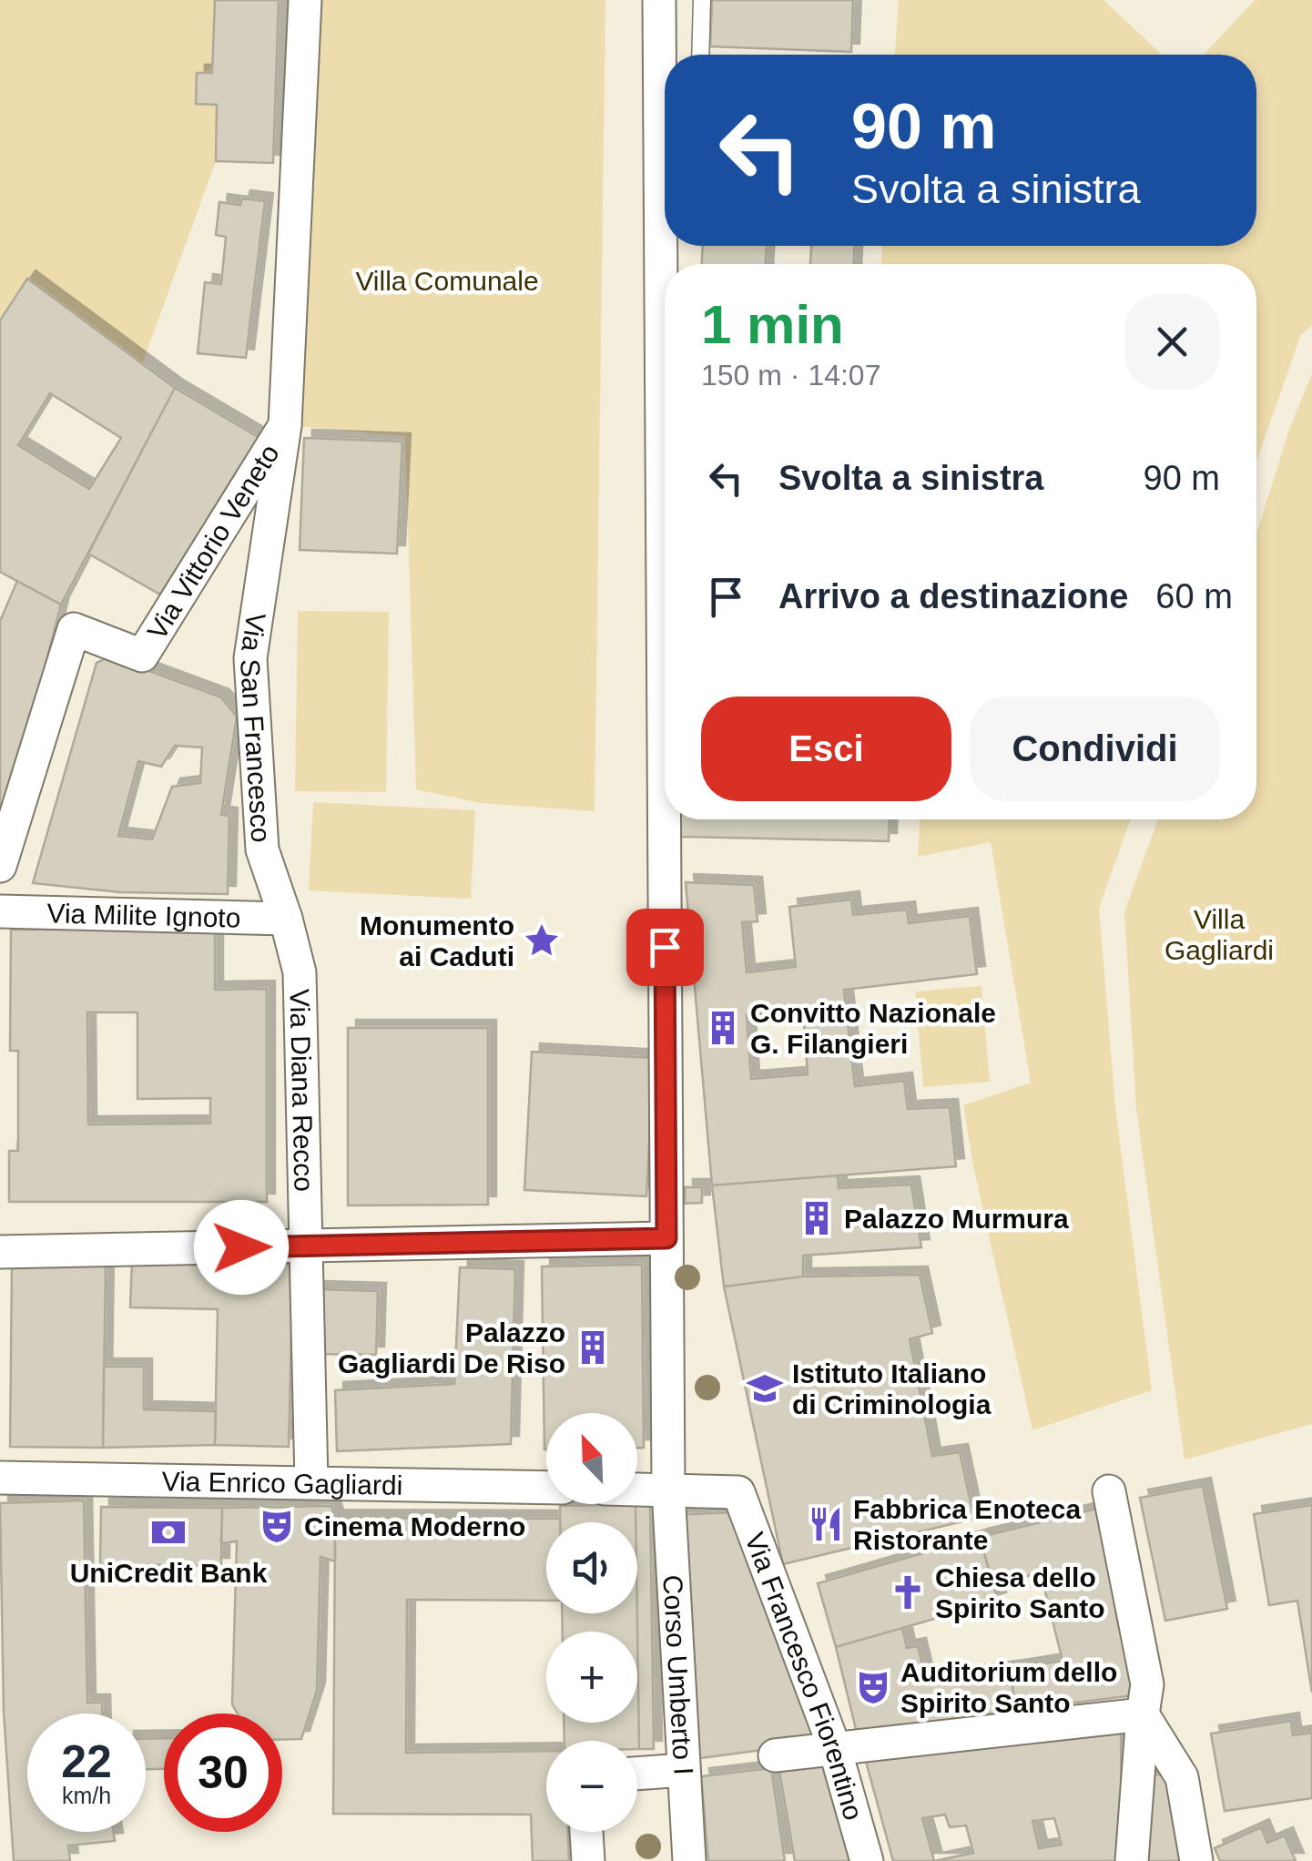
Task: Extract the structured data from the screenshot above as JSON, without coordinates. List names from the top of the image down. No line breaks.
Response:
{"streets":{"street":["Via Vittorio Veneto","Via San Francesco","Via Milite Ignoto","Via Diana Recco","Via Enrico Gagliardi","Corso Umberto I","Via Francesco Fiorentino"]},"crossings":[["Via Vittorio Veneto","Via San Francesco"],["Via San Francesco","Via Milite Ignoto"],["Via San Francesco","Via Diana Recco"],["Via Milite Ignoto","Via Diana Recco"],["Via Diana Recco","Via Enrico Gagliardi"],["Corso Umberto I","Via Francesco Fiorentino"]],"parks":["Villa Comunale","Villa Gagliardi"],"places":{"place":["Monumento ai Caduti"],"building":["Convitto Nazionale G. Filangieri","Palazzo Murmura","Palazzo Gagliardi De Riso"],"school or university":["Istituto Italiano di Criminologia"],"restaurant":["Fabbrica Enoteca Ristorante"],"theatre":["Cinema Moderno","Auditorium dello Spirito Santo"],"bank":["UniCredit Bank"],"church":["Chiesa dello Spirito Santo"]},"north":"top left","page":{"turn":["90 m","Svolta a sinistra"],"heading":["1 min","150 m · 14:07"],"list":[{"name":"Svolta a sinistra","value":"90 m"},{"name":"Arrivo a destinazione","value":"60 m"}],"buttons":["Esci","Condividi"],"map_buttons":["+","−"],"speed":"22 km/h","limit":"30"}}
